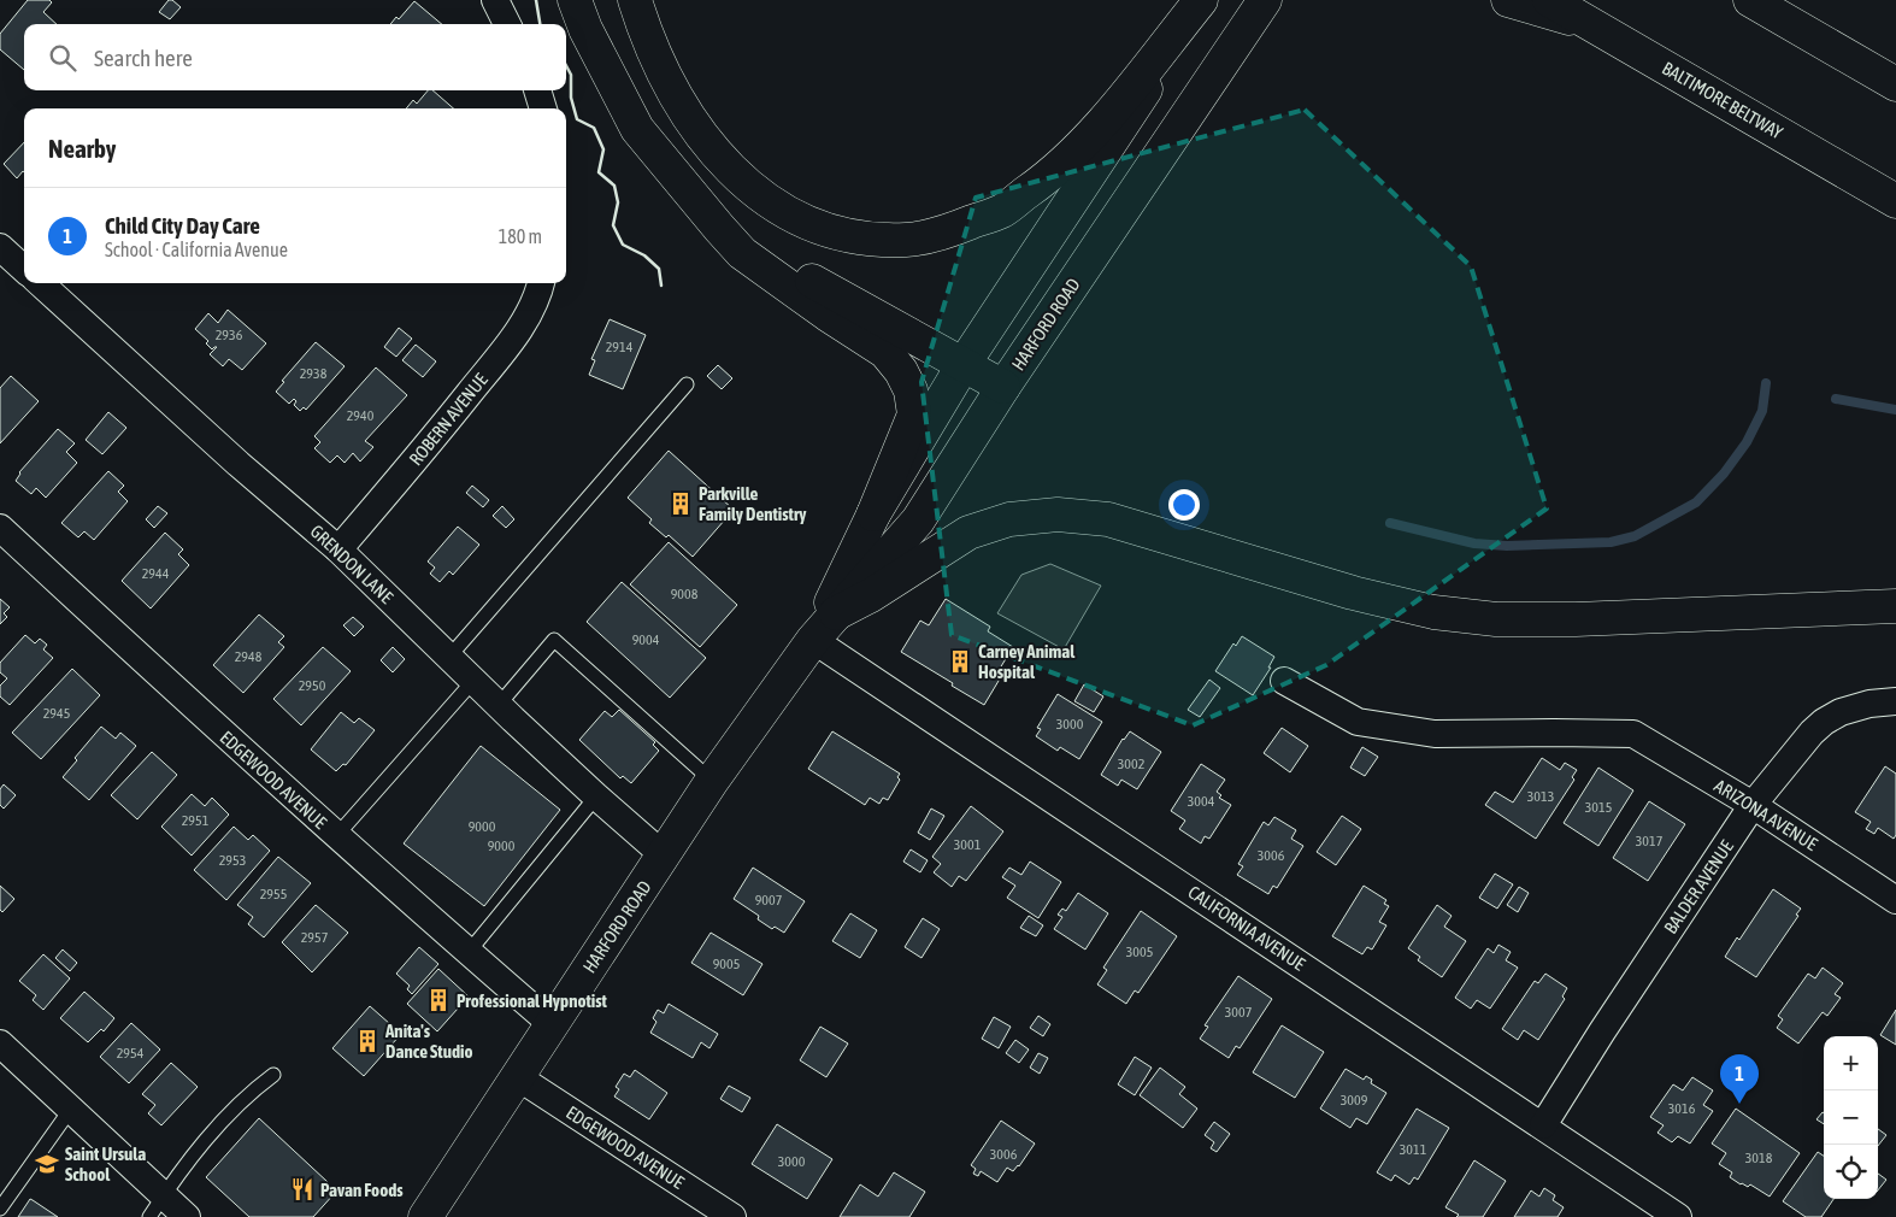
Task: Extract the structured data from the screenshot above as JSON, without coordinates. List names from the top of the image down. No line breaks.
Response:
{"streets":{"main road":["BALTIMORE BELTWAY","HARFORD ROAD"],"street":["ROBERN AVENUE","GRENDON LANE","EDGEWOOD AVENUE","ARIZONA AVENUE","BALDER AVENUE","CALIFORNIA AVENUE"]},"crossings":[["HARFORD ROAD","GRENDON LANE"],["HARFORD ROAD","EDGEWOOD AVENUE"],["HARFORD ROAD","CALIFORNIA AVENUE"],["ROBERN AVENUE","GRENDON LANE"],["ARIZONA AVENUE","BALDER AVENUE"],["BALDER AVENUE","CALIFORNIA AVENUE"]],"places":{"building":["Parkville Family Dentistry","Carney Animal Hospital","Professional Hypnotist","Anita's Dance Studio"],"school or university":["Saint Ursula School"],"restaurant":["Pavan Foods"]},"house_numbers":["2936","2914","2938","2940","2944","9008","9004","2948","2950","2945","3000","3002","3013","3004","3015","2951","9000","3017","3001","9000","3006","2953","2955","9007","2957","3005","9005","3007","2954","3009","3016","3011","3006","3018","3000"],"page":{"search":"Search here","heading":"Nearby","list":[{"mark":"1","name":"Child City Day Care","note":"School · California Avenue","value":"180 m"}],"map_buttons":["+","−"],"pins":"1"}}
